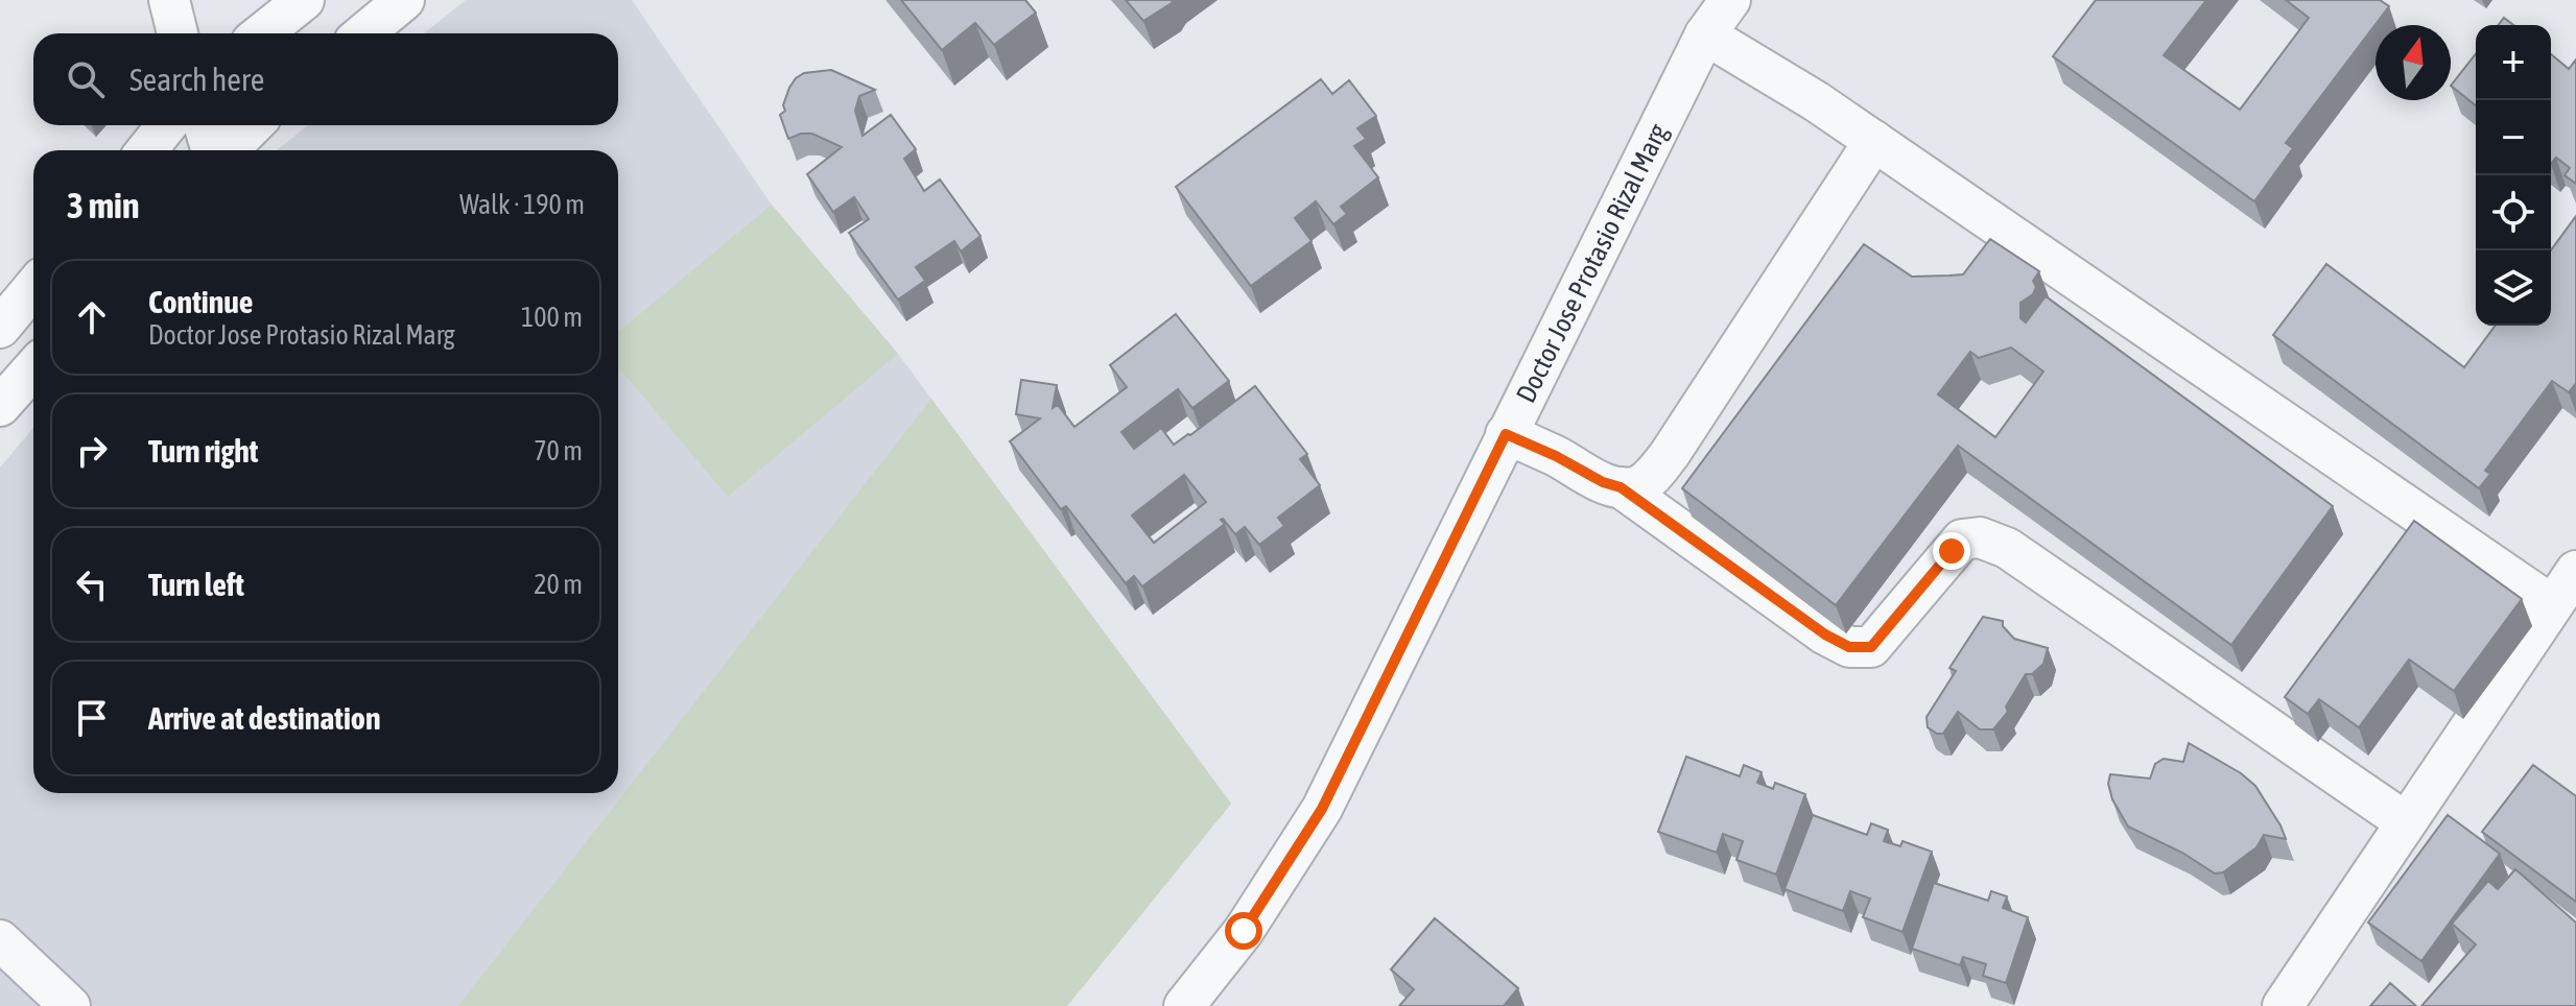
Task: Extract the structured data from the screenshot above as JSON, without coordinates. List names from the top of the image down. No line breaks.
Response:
{"streets":{"street":["Doctor Jose Protasio Rizal Marg"]},"north":"top","page":{"map_buttons":["+","−"],"search":"Search here","heading":["3 min","Walk · 190 m"],"list":[["Continue","Doctor Jose Protasio Rizal Marg","100 m"],["Turn right","70 m"],["Turn left","20 m"],"Arrive at destination"]}}
